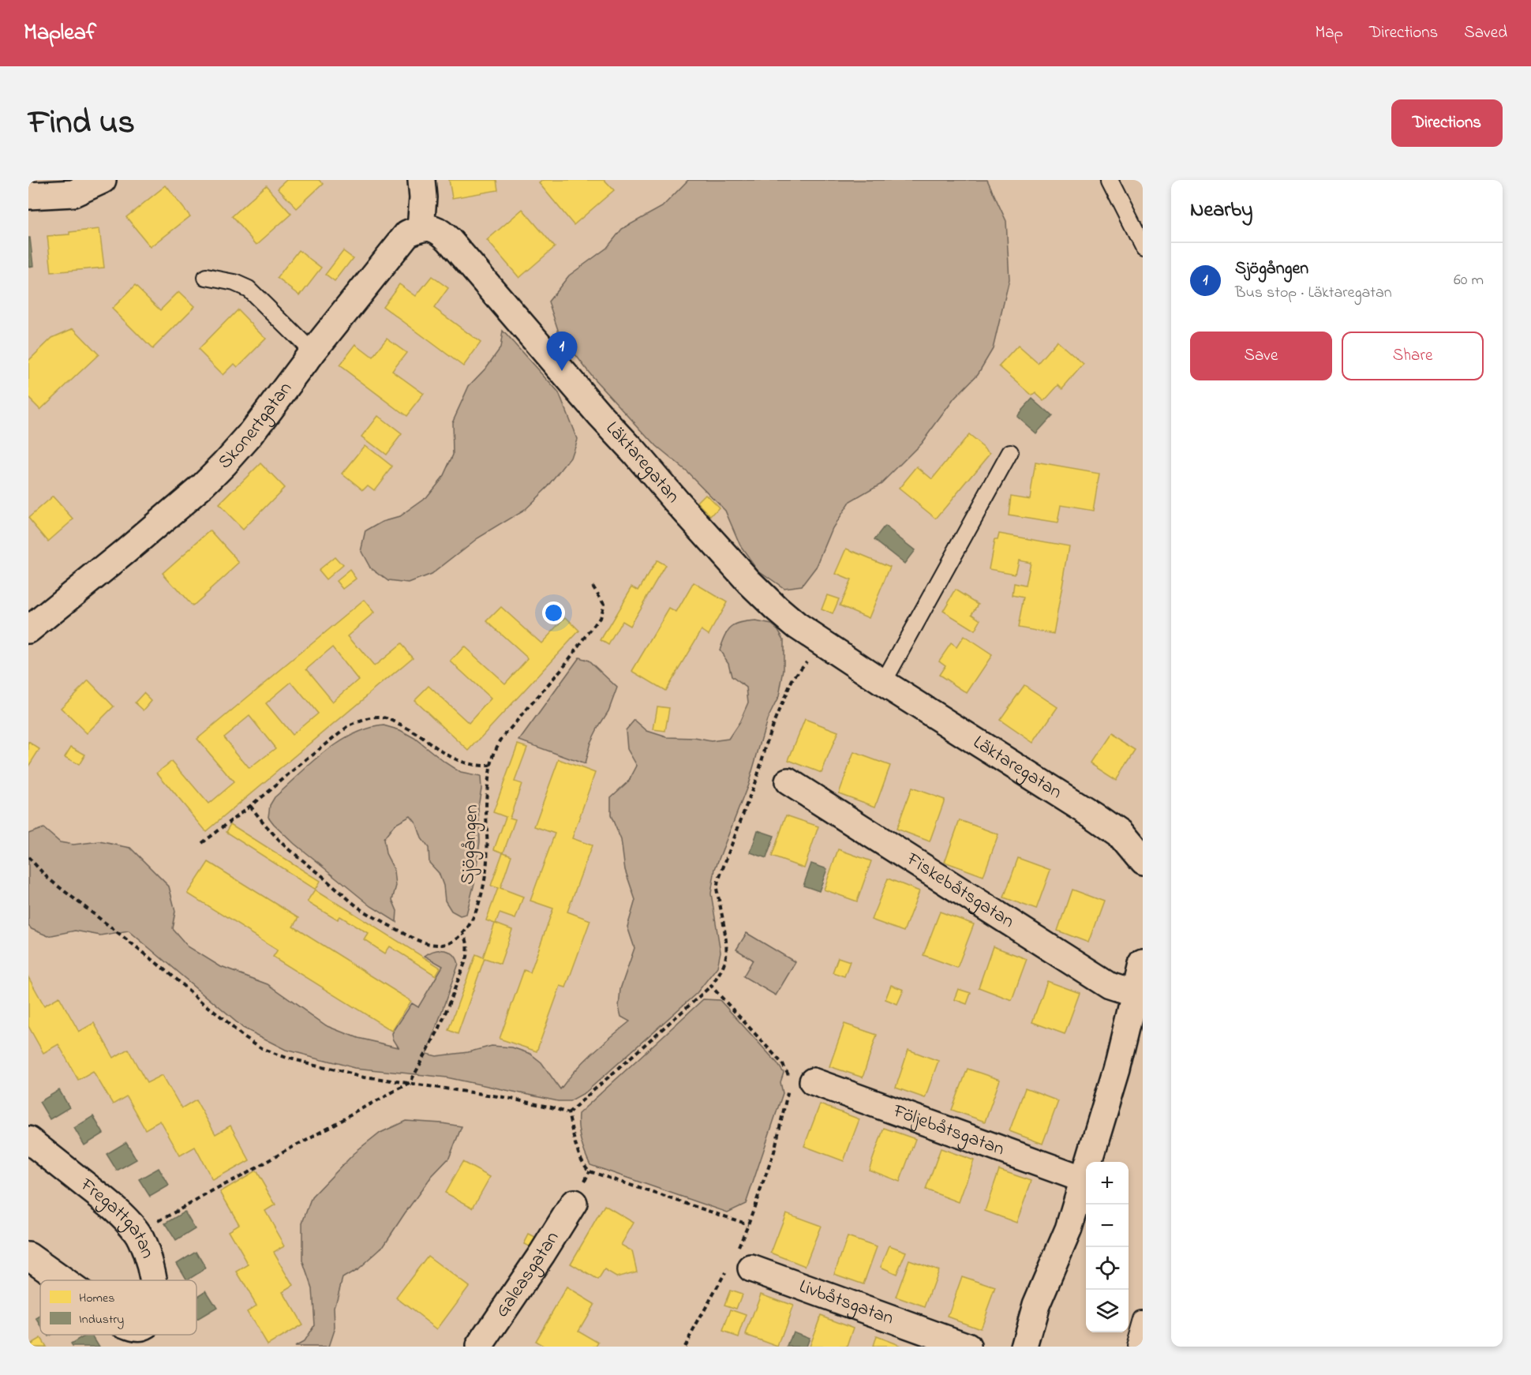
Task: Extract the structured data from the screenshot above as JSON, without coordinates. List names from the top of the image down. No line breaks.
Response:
{"streets":{"street":["Skonertgatan","Läktaregatan","Fiskebåtsgatan","Följebåtsgatan","Fregattgatan","Galeasgatan","Livbåtsgatan"],"path":["Sjögången"]},"crossings":[["Skonertgatan","Läktaregatan"]],"legend":["Homes","Industry"],"page":{"header":"Mapleaf","nav":["Map","Directions","Saved"],"title":"Find us","buttons":["Directions",["Save","Share"]],"heading":"Nearby","list":[{"mark":"1","name":"Sjögången","note":"Bus stop · Läktaregatan","value":"60 m"}],"pins":"1","map_buttons":["+","−"]}}
